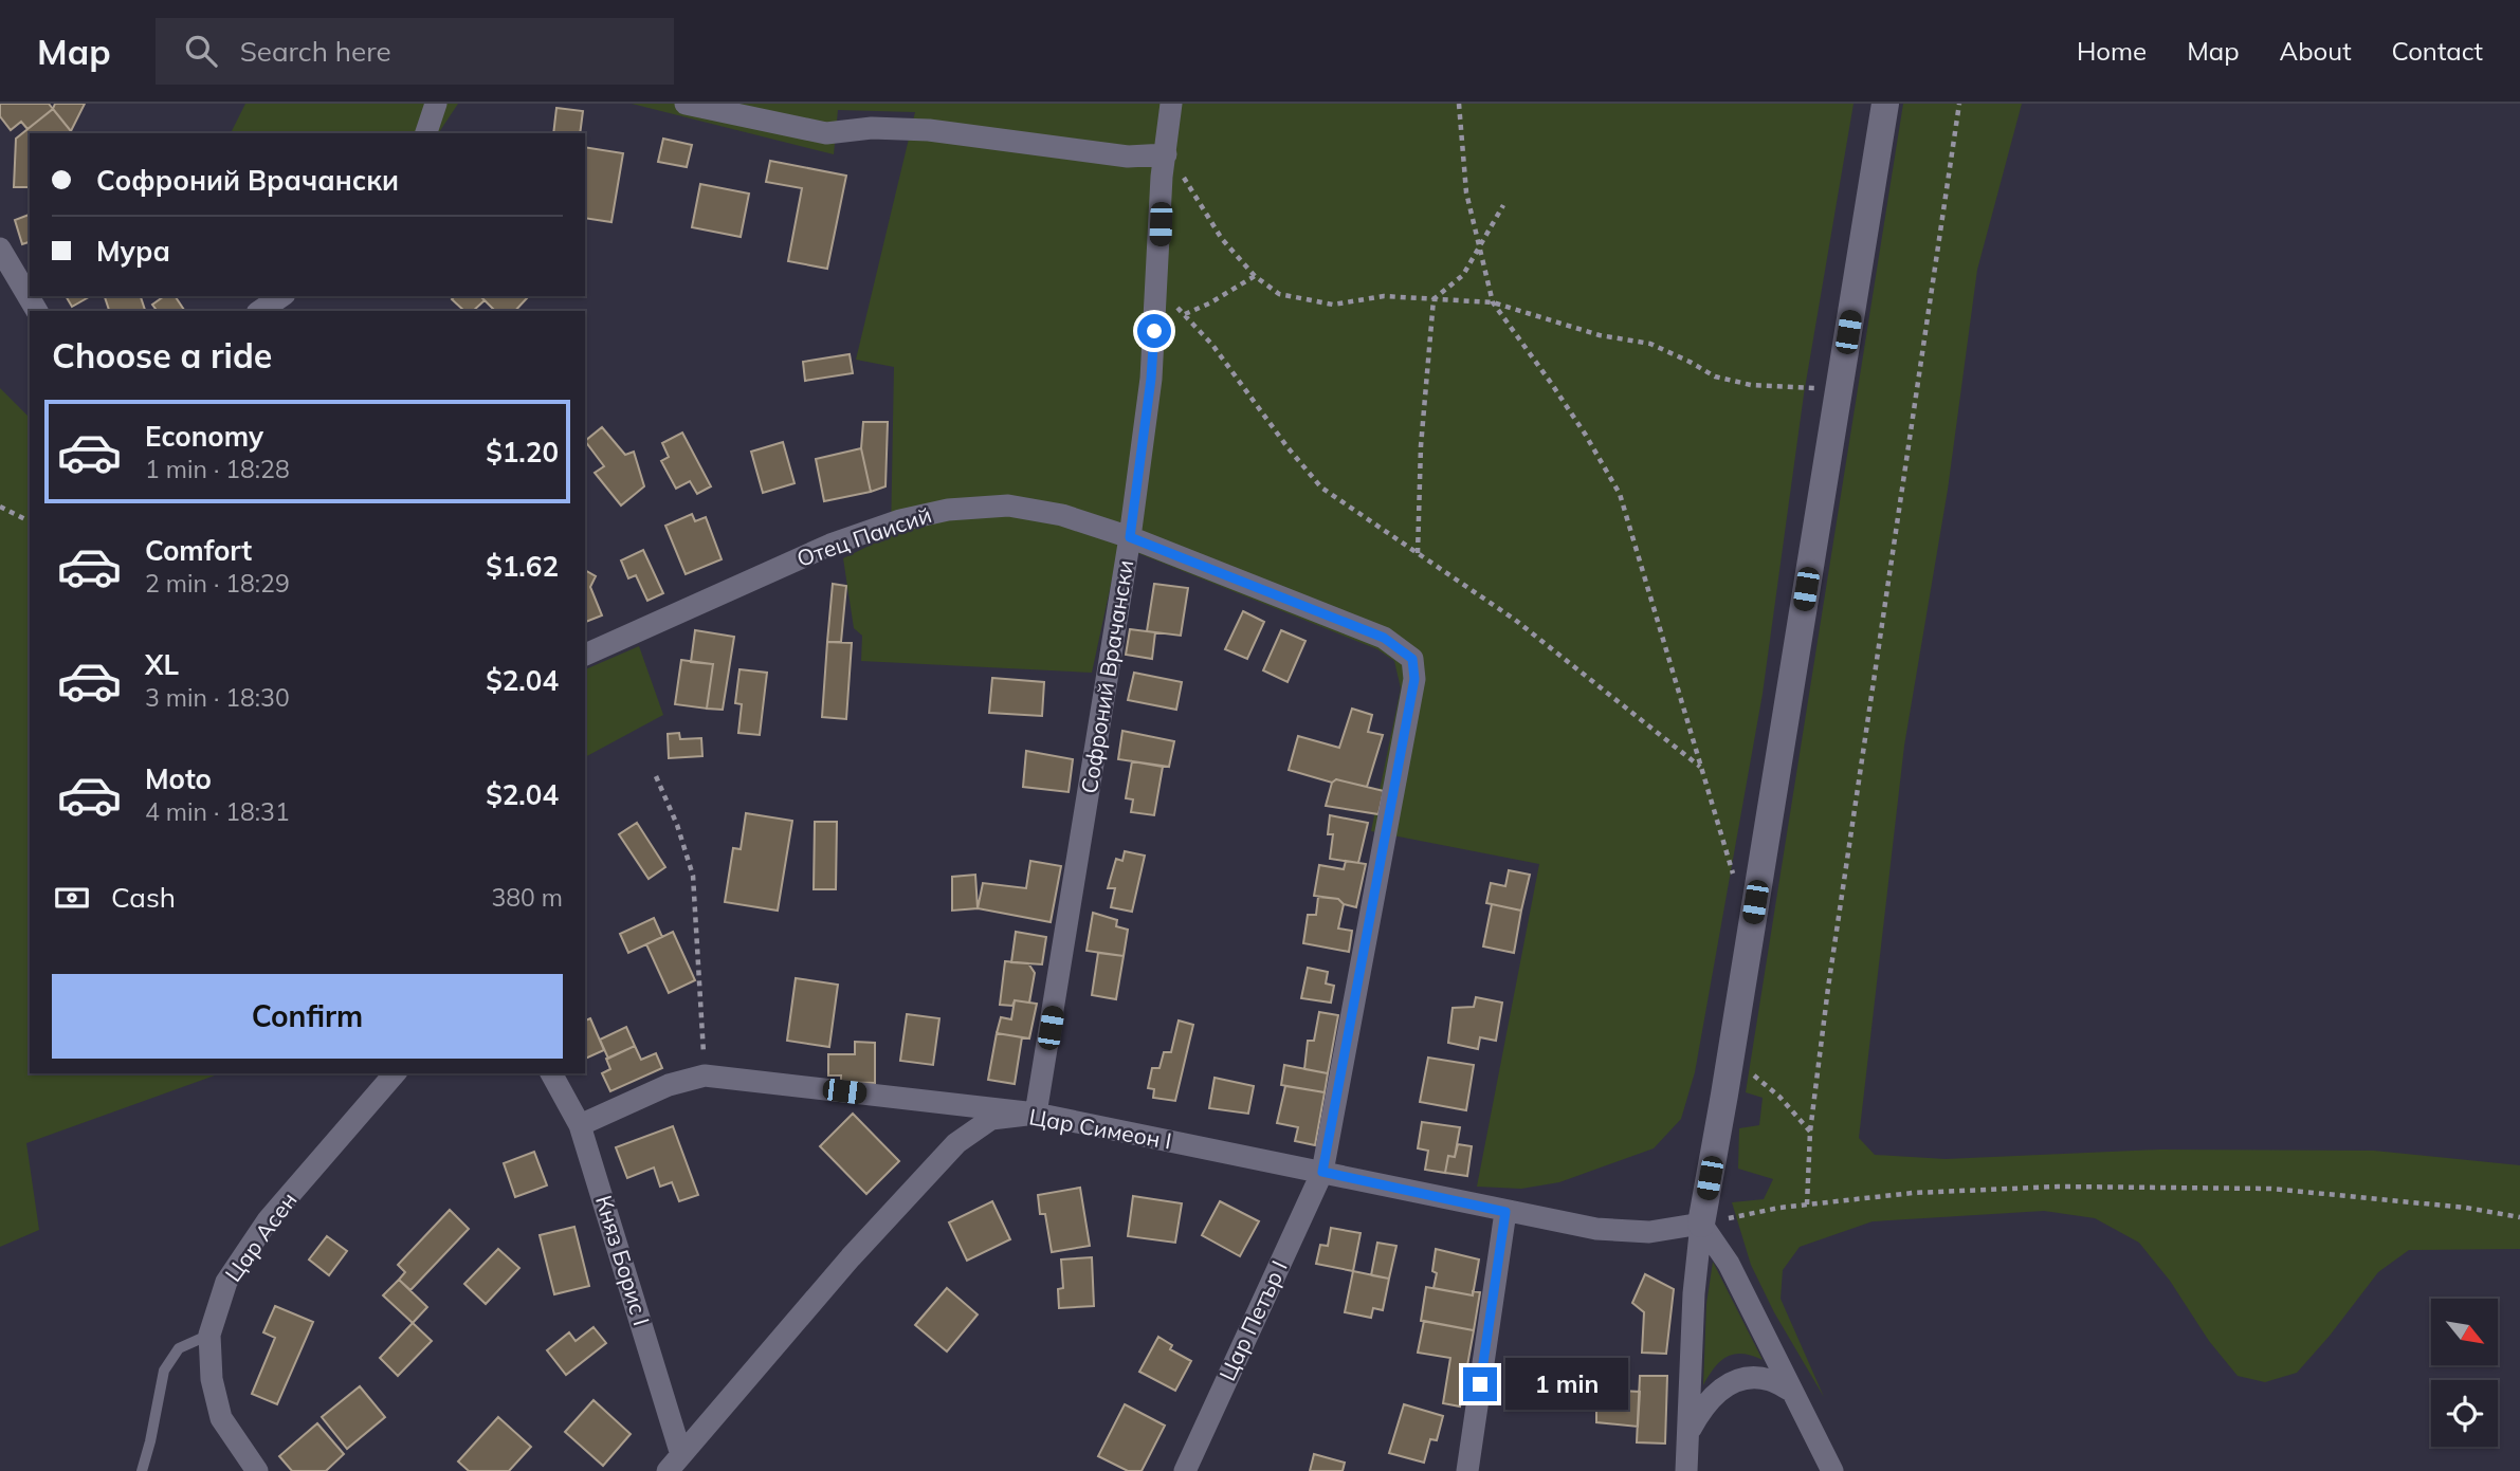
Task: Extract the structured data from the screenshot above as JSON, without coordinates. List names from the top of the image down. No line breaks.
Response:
{"streets":{"street":["Отец Паисий","Софроний Врачански","Цар Симеон I","Цар Асен","Княз Борис I","Цар Петър I"]},"crossings":[["Отец Паисий","Софроний Врачански"],["Отец Паисий","Цар Симеон I"],["Отец Паисий","Цар Петър I"],["Софроний Врачански","Цар Симеон I"],["Цар Симеон I","Княз Борис I"],["Цар Симеон I","Цар Петър I"]],"north":"bottom right","page":{"header":"Map","search":"Search here","nav":["Home","Map","About","Contact"],"banner":["Софроний Врачански","Мура"],"heading":"Choose a ride","list":[{"name":"Economy","note":"1 min · 18:28","value":"$1.20"},{"name":"Comfort","note":"2 min · 18:29","value":"$1.62"},{"name":"XL","note":"3 min · 18:30","value":"$2.04"},{"name":"Moto","note":"4 min · 18:31","value":"$2.04"}],"pay":["Cash","380 m"],"buttons":"Confirm","bubble":"1 min"}}
